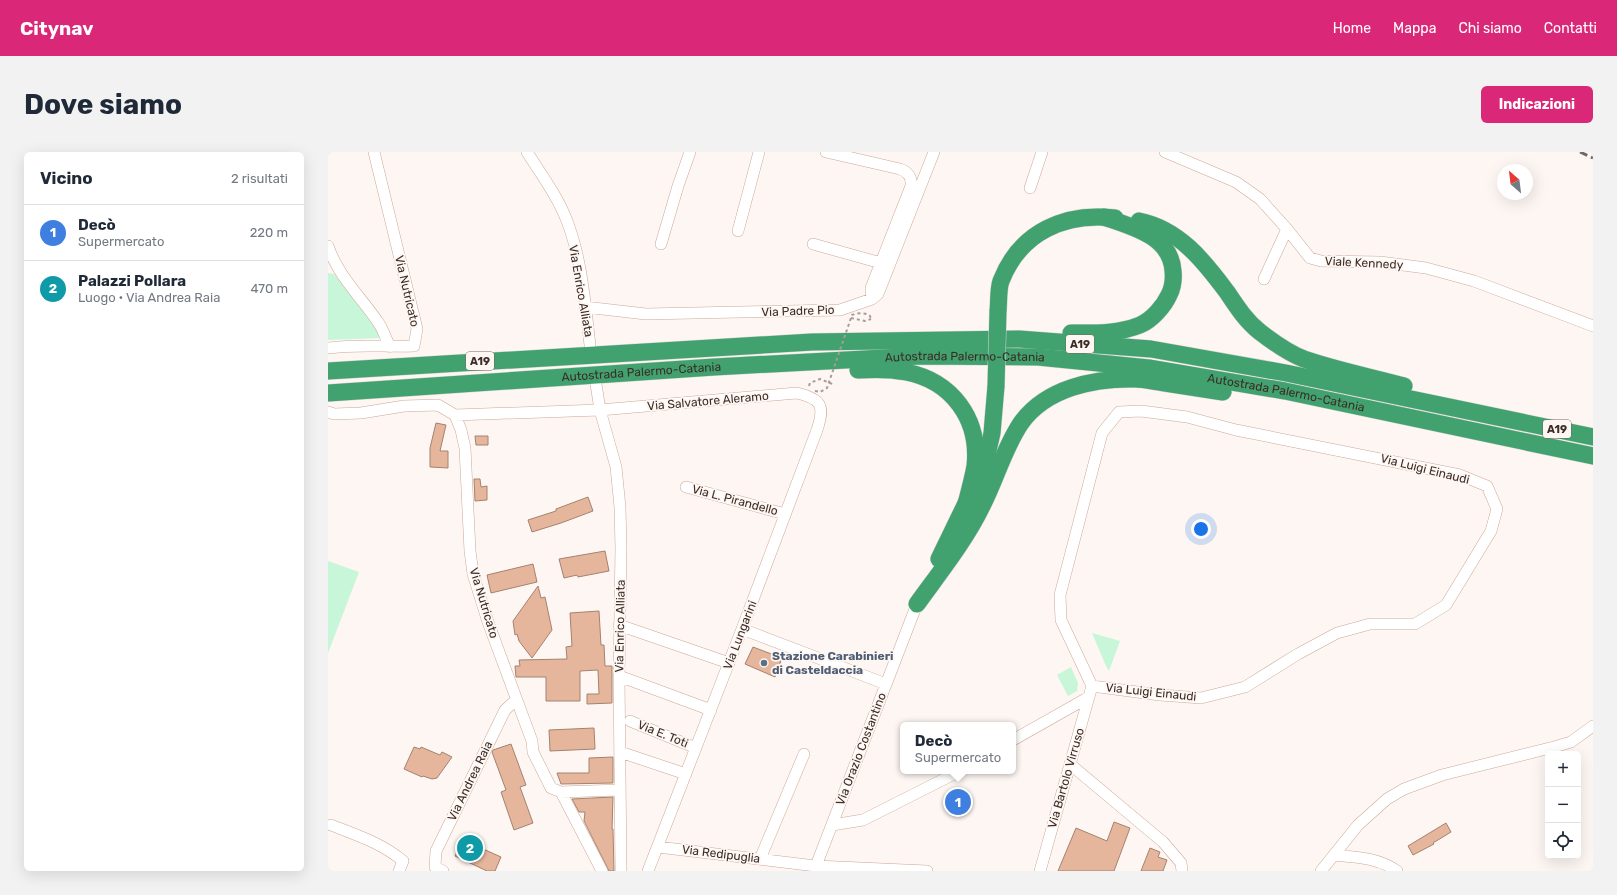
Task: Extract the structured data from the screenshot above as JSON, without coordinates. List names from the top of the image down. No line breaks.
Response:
{"streets":{"highway":["A19","Autostrada Palermo-Catania"],"street":["Viale Kennedy","Via Nutricato","Via Enrico Alliata","Via Padre Pio","Via Salvatore Aleramo","Via Luigi Einaudi","Via L. Pirandello","Via Lungarini","Via E. Toti","Via Orazio Costantino","Via Bartolo Virruso","Via Andrea Raia","Via Redipuglia"]},"crossings":[["Via Nutricato","Via Salvatore Aleramo"],["Via Nutricato","Via Andrea Raia"],["Via Enrico Alliata","Via Padre Pio"],["Via Enrico Alliata","Via Salvatore Aleramo"],["Via Salvatore Aleramo","Via Lungarini"],["Via Luigi Einaudi","Via Bartolo Virruso"],["Via L. Pirandello","Via Lungarini"],["Via Lungarini","Via E. Toti"],["Via Lungarini","Via Redipuglia"],["Via Orazio Costantino","Via Redipuglia"]],"places":["Stazione Carabinieri di Casteldaccia"],"north":"top left","page":{"header":"Citynav","nav":["Home","Mappa","Chi siamo","Contatti"],"buttons":"Indicazioni","title":"Dove siamo","heading":["Vicino","2 risultati"],"list":[{"mark":"1","name":"Decò","note":"Supermercato","value":"220 m"},{"mark":"2","name":"Palazzi Pollara","note":"Luogo · Via Andrea Raia","value":"470 m"}],"popup":["Decò","Supermercato"],"map_buttons":["+","−"],"pins":["1","2"]}}
